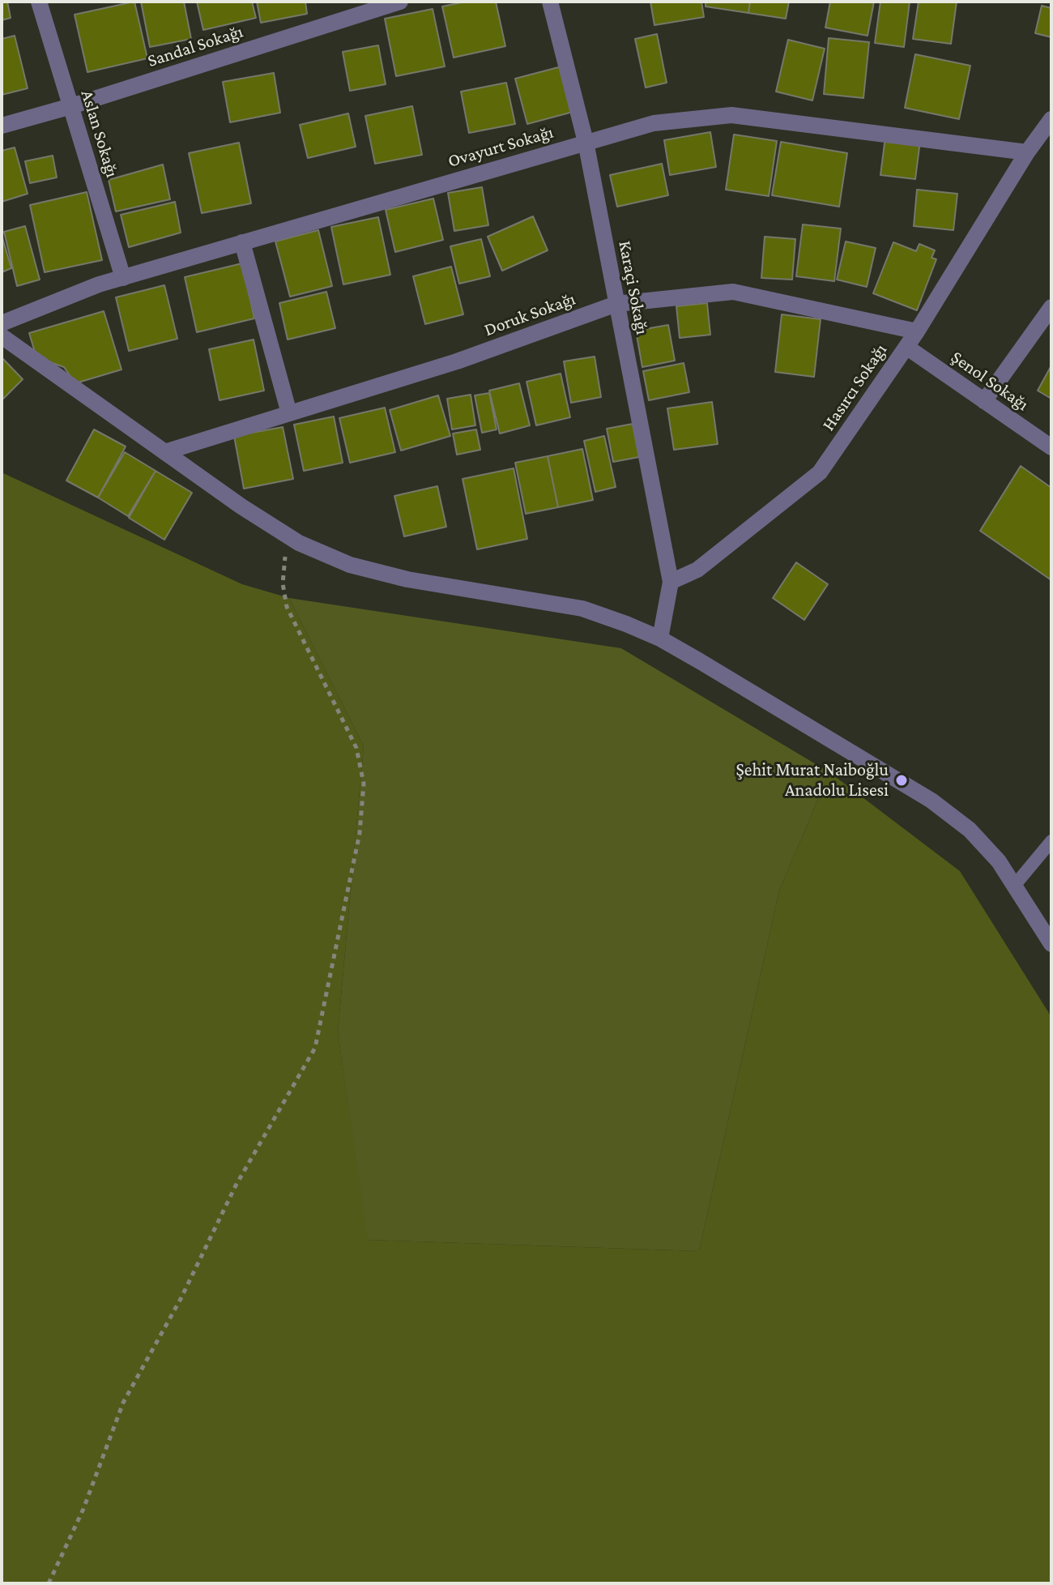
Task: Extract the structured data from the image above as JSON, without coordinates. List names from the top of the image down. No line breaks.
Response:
{"streets":{"street":["Sandal Sokağı","Aslan Sokağı","Ovayurt Sokağı","Karaçi Sokağı","Doruk Sokağı","Şenol Sokağı","Hasırcı Sokağı"]},"crossings":[["Sandal Sokağı","Aslan Sokağı"],["Aslan Sokağı","Ovayurt Sokağı"],["Ovayurt Sokağı","Karaçi Sokağı"],["Ovayurt Sokağı","Hasırcı Sokağı"],["Karaçi Sokağı","Doruk Sokağı"],["Karaçi Sokağı","Hasırcı Sokağı"],["Doruk Sokağı","Hasırcı Sokağı"],["Şenol Sokağı","Hasırcı Sokağı"]],"places":["Şehit Murat Naiboğlu Anadolu Lisesi"]}
